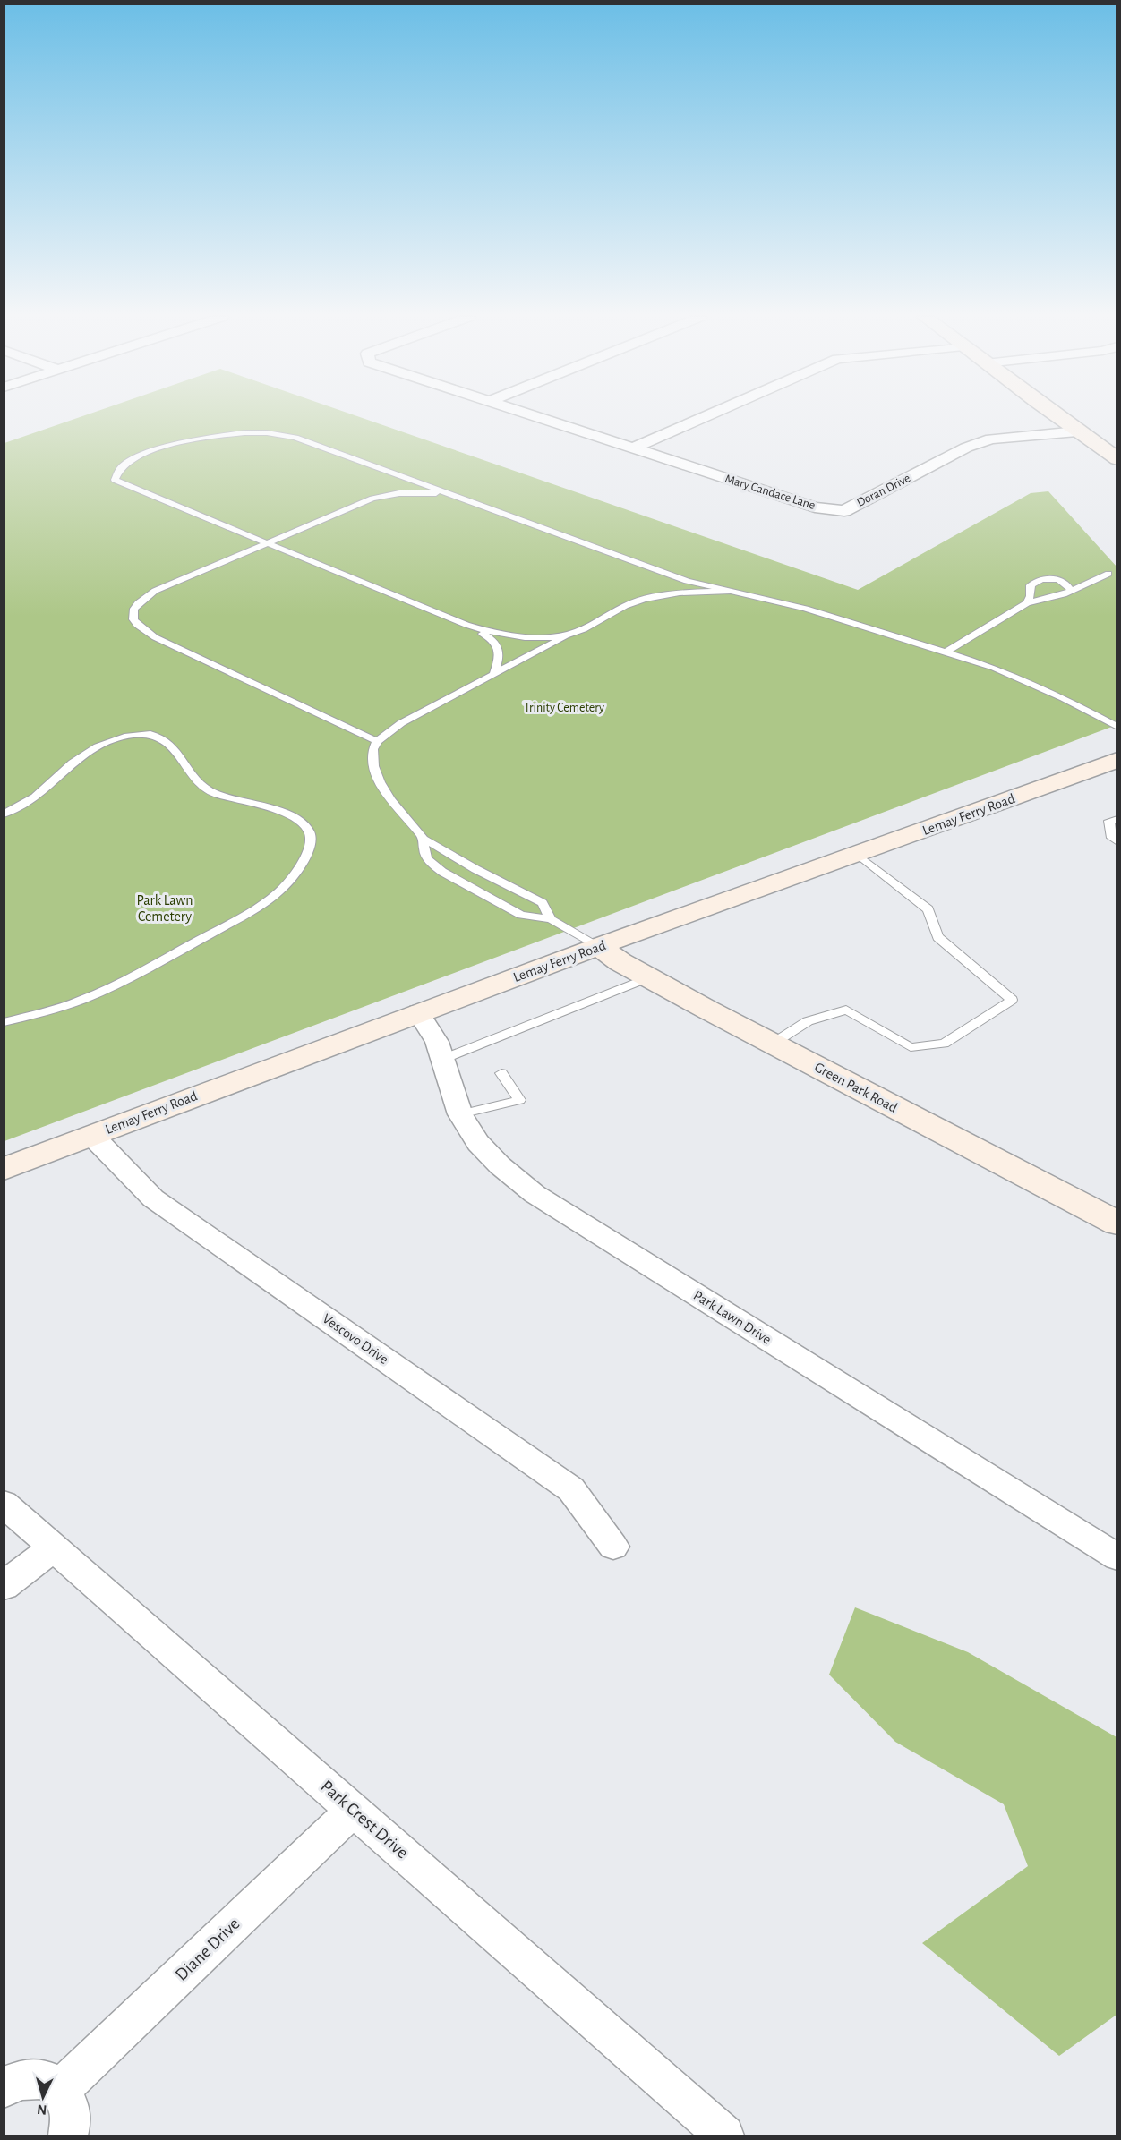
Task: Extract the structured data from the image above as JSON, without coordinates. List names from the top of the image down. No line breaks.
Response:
{"streets":{"main road":["Lemay Ferry Road","Green Park Road"],"street":["Doran Drive","Mary Candace Lane","Park Lawn Drive","Vescovo Drive","Park Crest Drive","Diane Drive"]},"crossings":[["Doran Drive","Mary Candace Lane"],["Lemay Ferry Road","Green Park Road"],["Lemay Ferry Road","Park Lawn Drive"],["Lemay Ferry Road","Vescovo Drive"],["Park Crest Drive","Diane Drive"]],"parks":["Trinity Cemetery","Park Lawn Cemetery"],"north":"bottom"}
